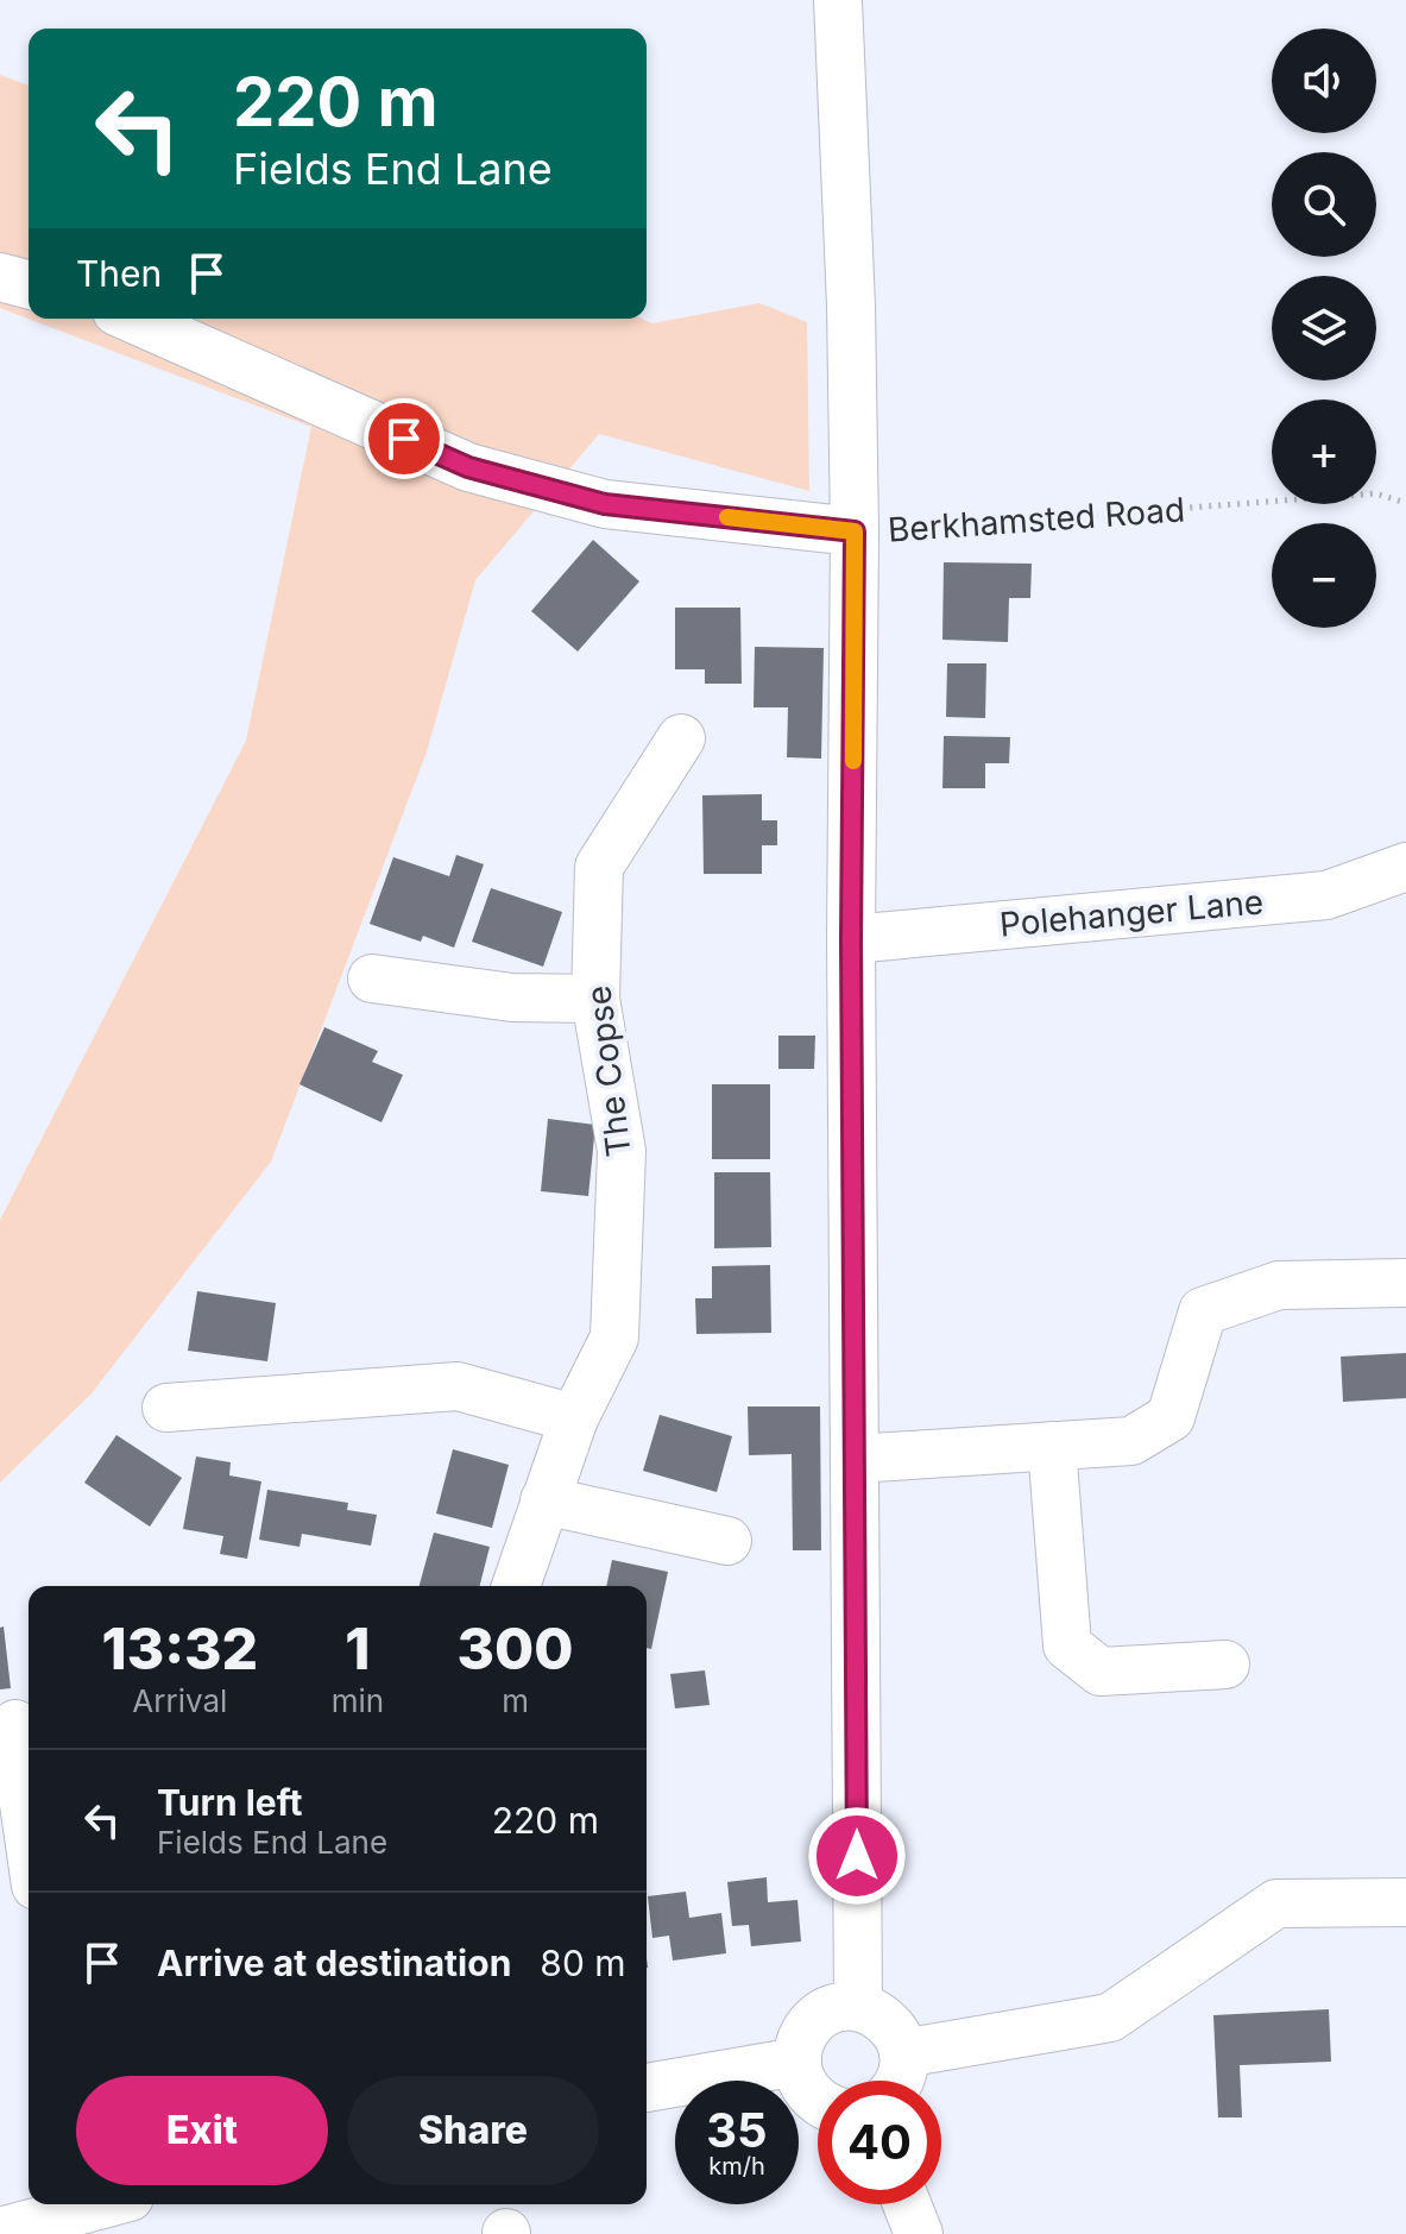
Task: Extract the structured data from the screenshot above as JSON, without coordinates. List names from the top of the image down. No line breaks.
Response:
{"streets":{"street":["Berkhamsted Road","Polehanger Lane","The Copse"]},"page":{"map_buttons":["+","−"],"turn":["220 m","Fields End Lane"],"then":"Then","eta":["13:32","Arrival","1","min","300","m"],"list":[{"name":"Turn left","note":"Fields End Lane","value":"220 m"},{"name":"Arrive at destination","value":"80 m"}],"buttons":["Exit","Share"],"speed":"35 km/h","limit":"40"}}
